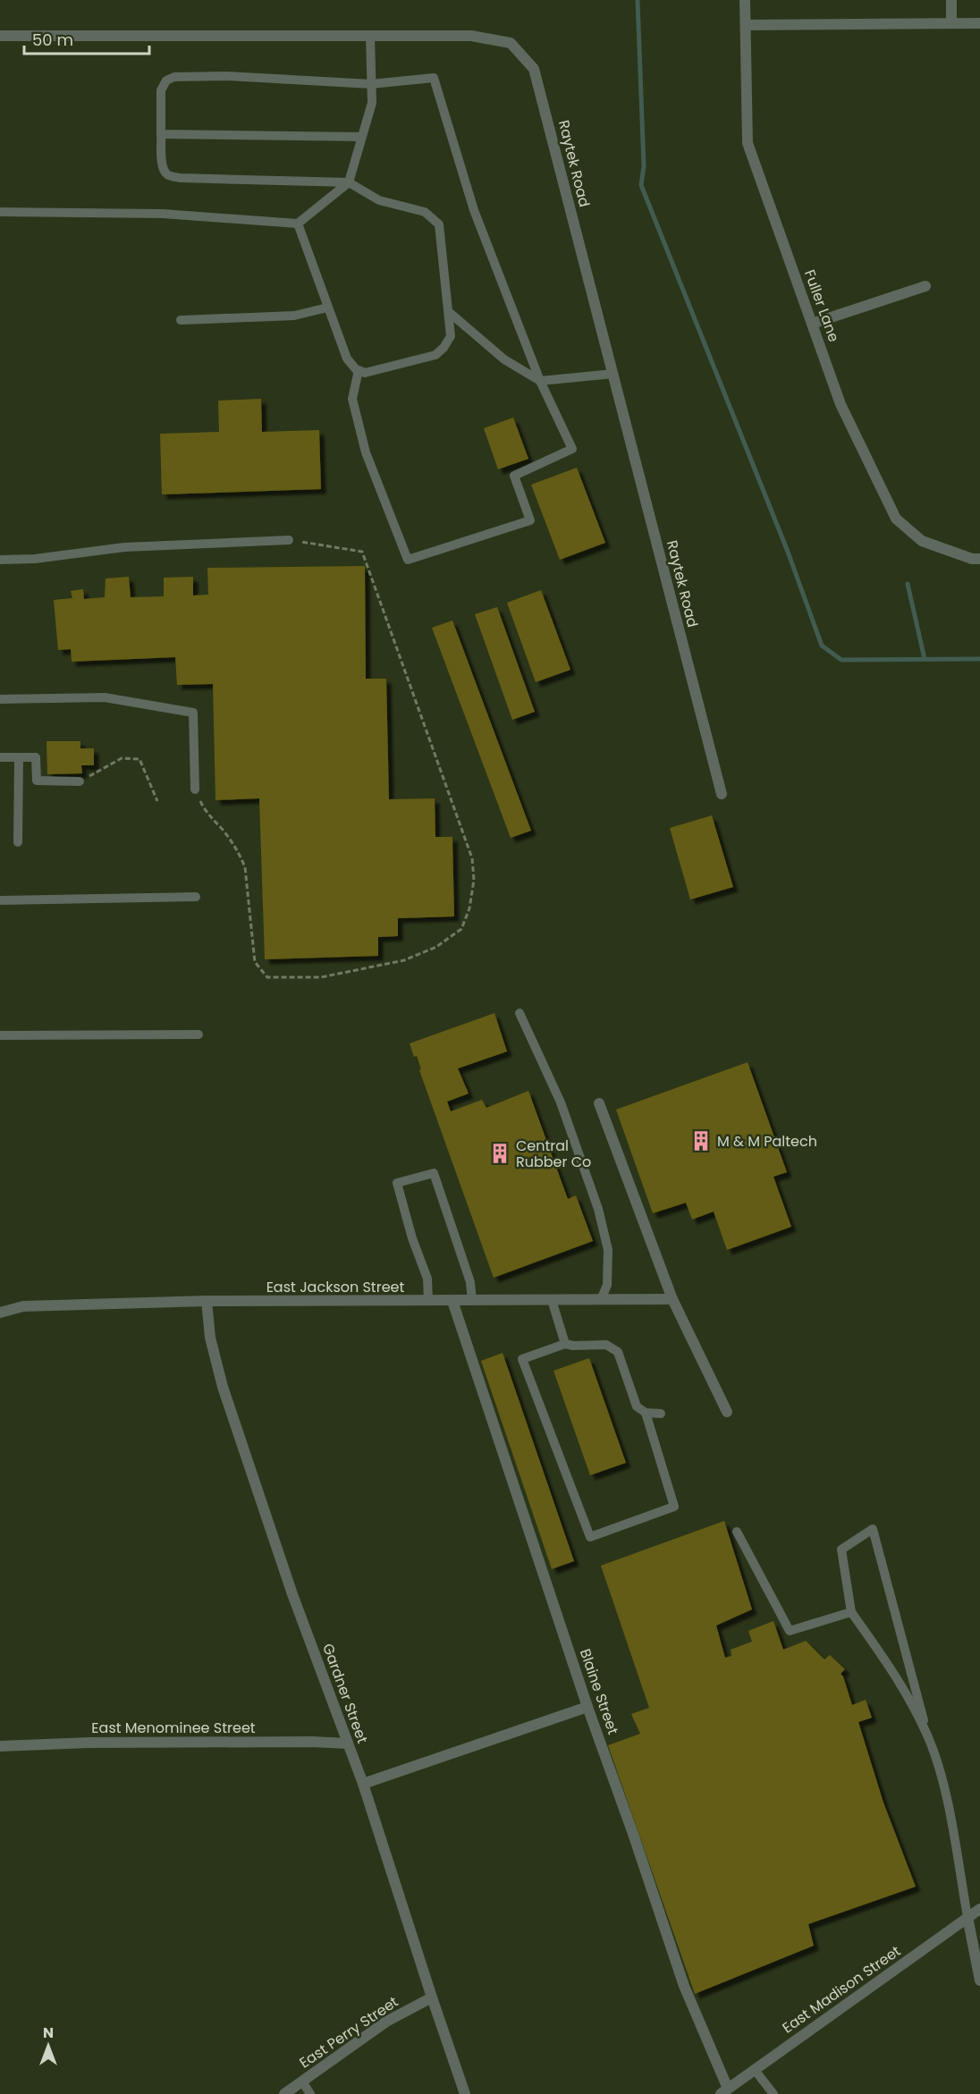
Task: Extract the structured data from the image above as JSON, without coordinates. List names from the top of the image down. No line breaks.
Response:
{"streets":{"street":["Raytek Road","Fuller Lane","East Jackson Street","Blaine Street","Gardner Street","East Menominee Street","East Madison Street","East Perry Street"]},"crossings":[["East Jackson Street","Blaine Street"],["East Jackson Street","Gardner Street"],["Blaine Street","East Madison Street"],["Gardner Street","East Menominee Street"],["Gardner Street","East Perry Street"]],"places":{"building":["M & M Paltech","Central Rubber Co"]},"scale_bar":"50 m","north":"top"}
